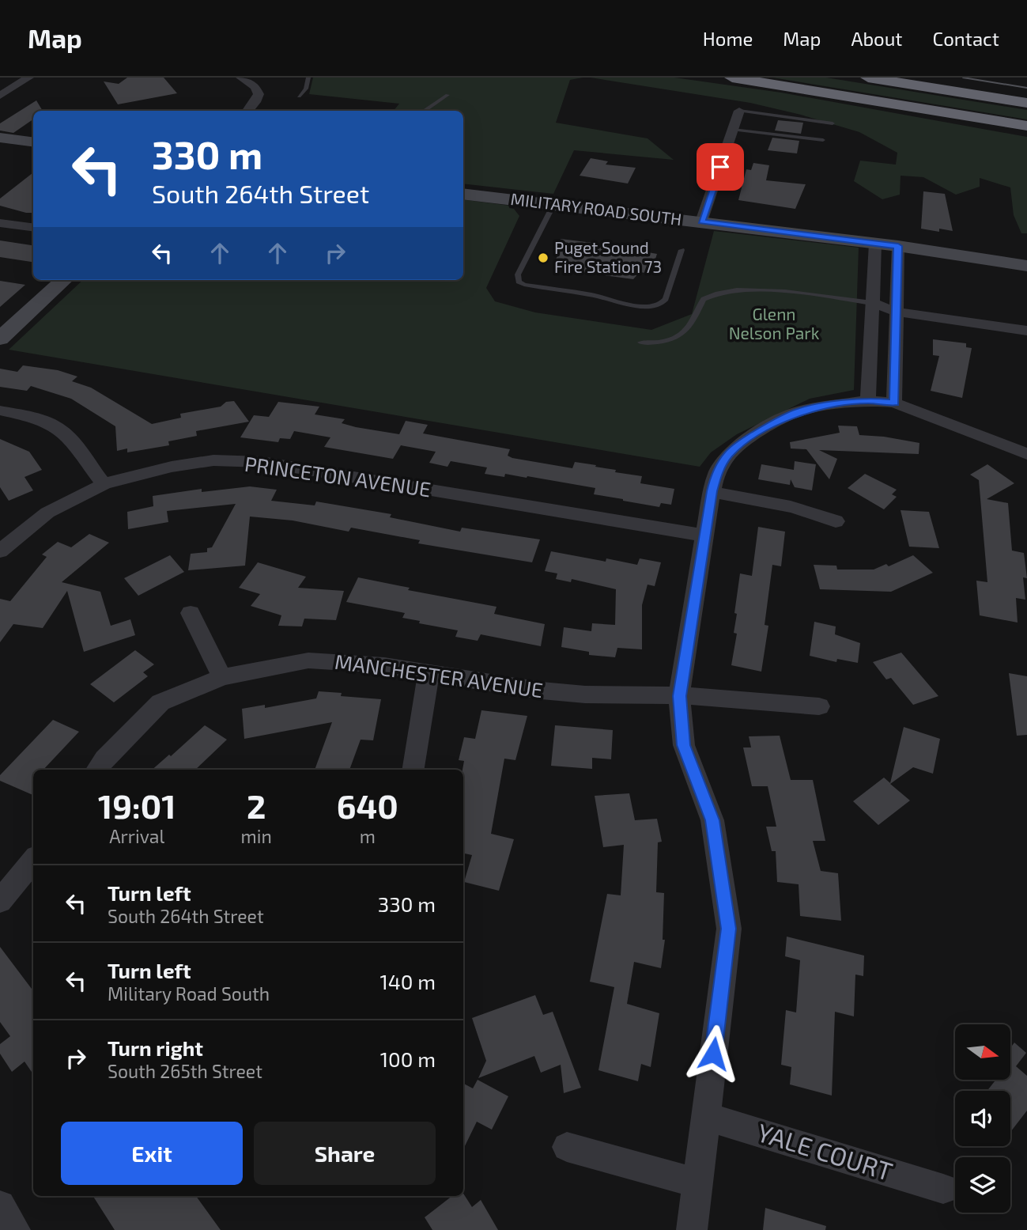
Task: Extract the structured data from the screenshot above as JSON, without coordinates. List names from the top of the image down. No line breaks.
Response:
{"streets":{"main road":["MILITARY ROAD SOUTH"],"street":["PRINCETON AVENUE","MANCHESTER AVENUE","YALE COURT"]},"parks":["Glenn Nelson Park"],"places":["Puget Sound Fire Station 73"],"north":"right","page":{"header":"Map","nav":["Home","Map","About","Contact"],"turn":["330 m","South 264th Street"],"eta":["19:01","Arrival","2","min","640","m"],"list":[{"name":"Turn left","note":"South 264th Street","value":"330 m"},{"name":"Turn left","note":"Military Road South","value":"140 m"},{"name":"Turn right","note":"South 265th Street","value":"100 m"}],"buttons":["Exit","Share"]}}
